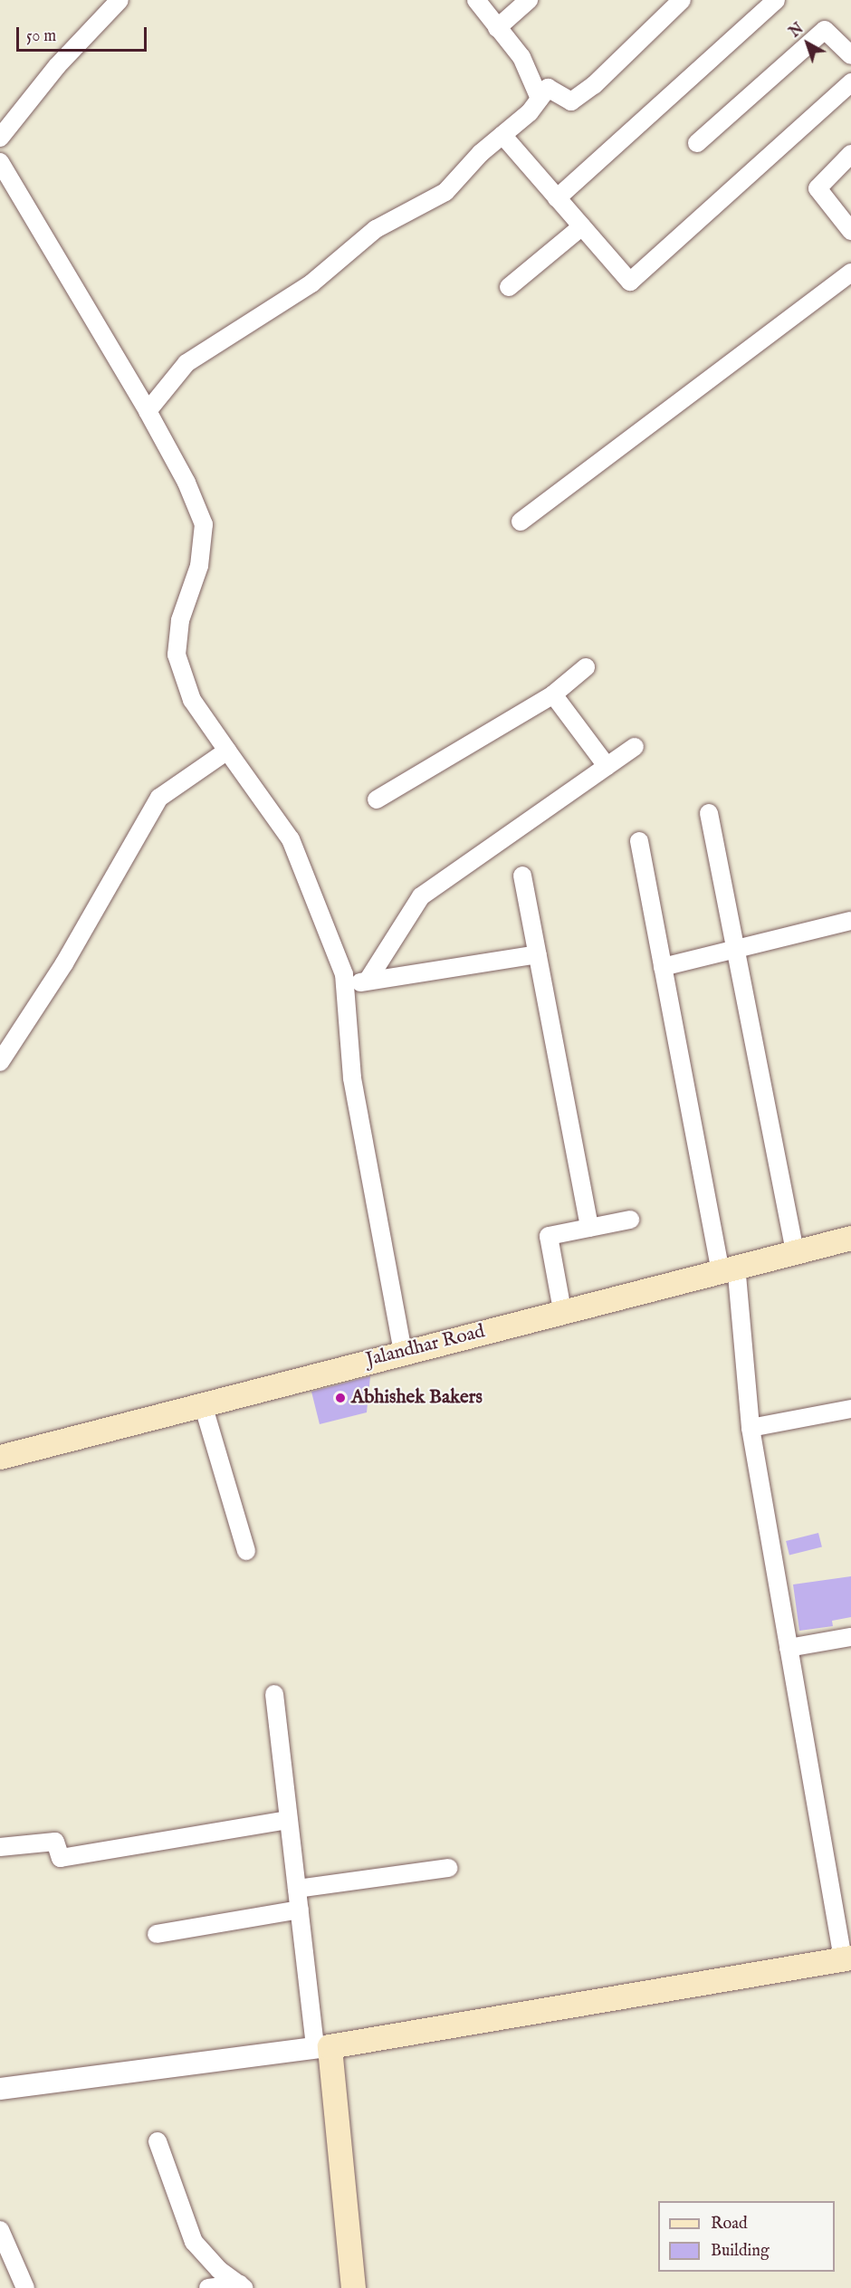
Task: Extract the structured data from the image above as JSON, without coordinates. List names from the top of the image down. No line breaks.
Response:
{"streets":{"main road":["Jalandhar Road"]},"places":["Abhishek Bakers"],"legend":["Road","Building"],"scale_bar":"50 m","north":"top left"}
